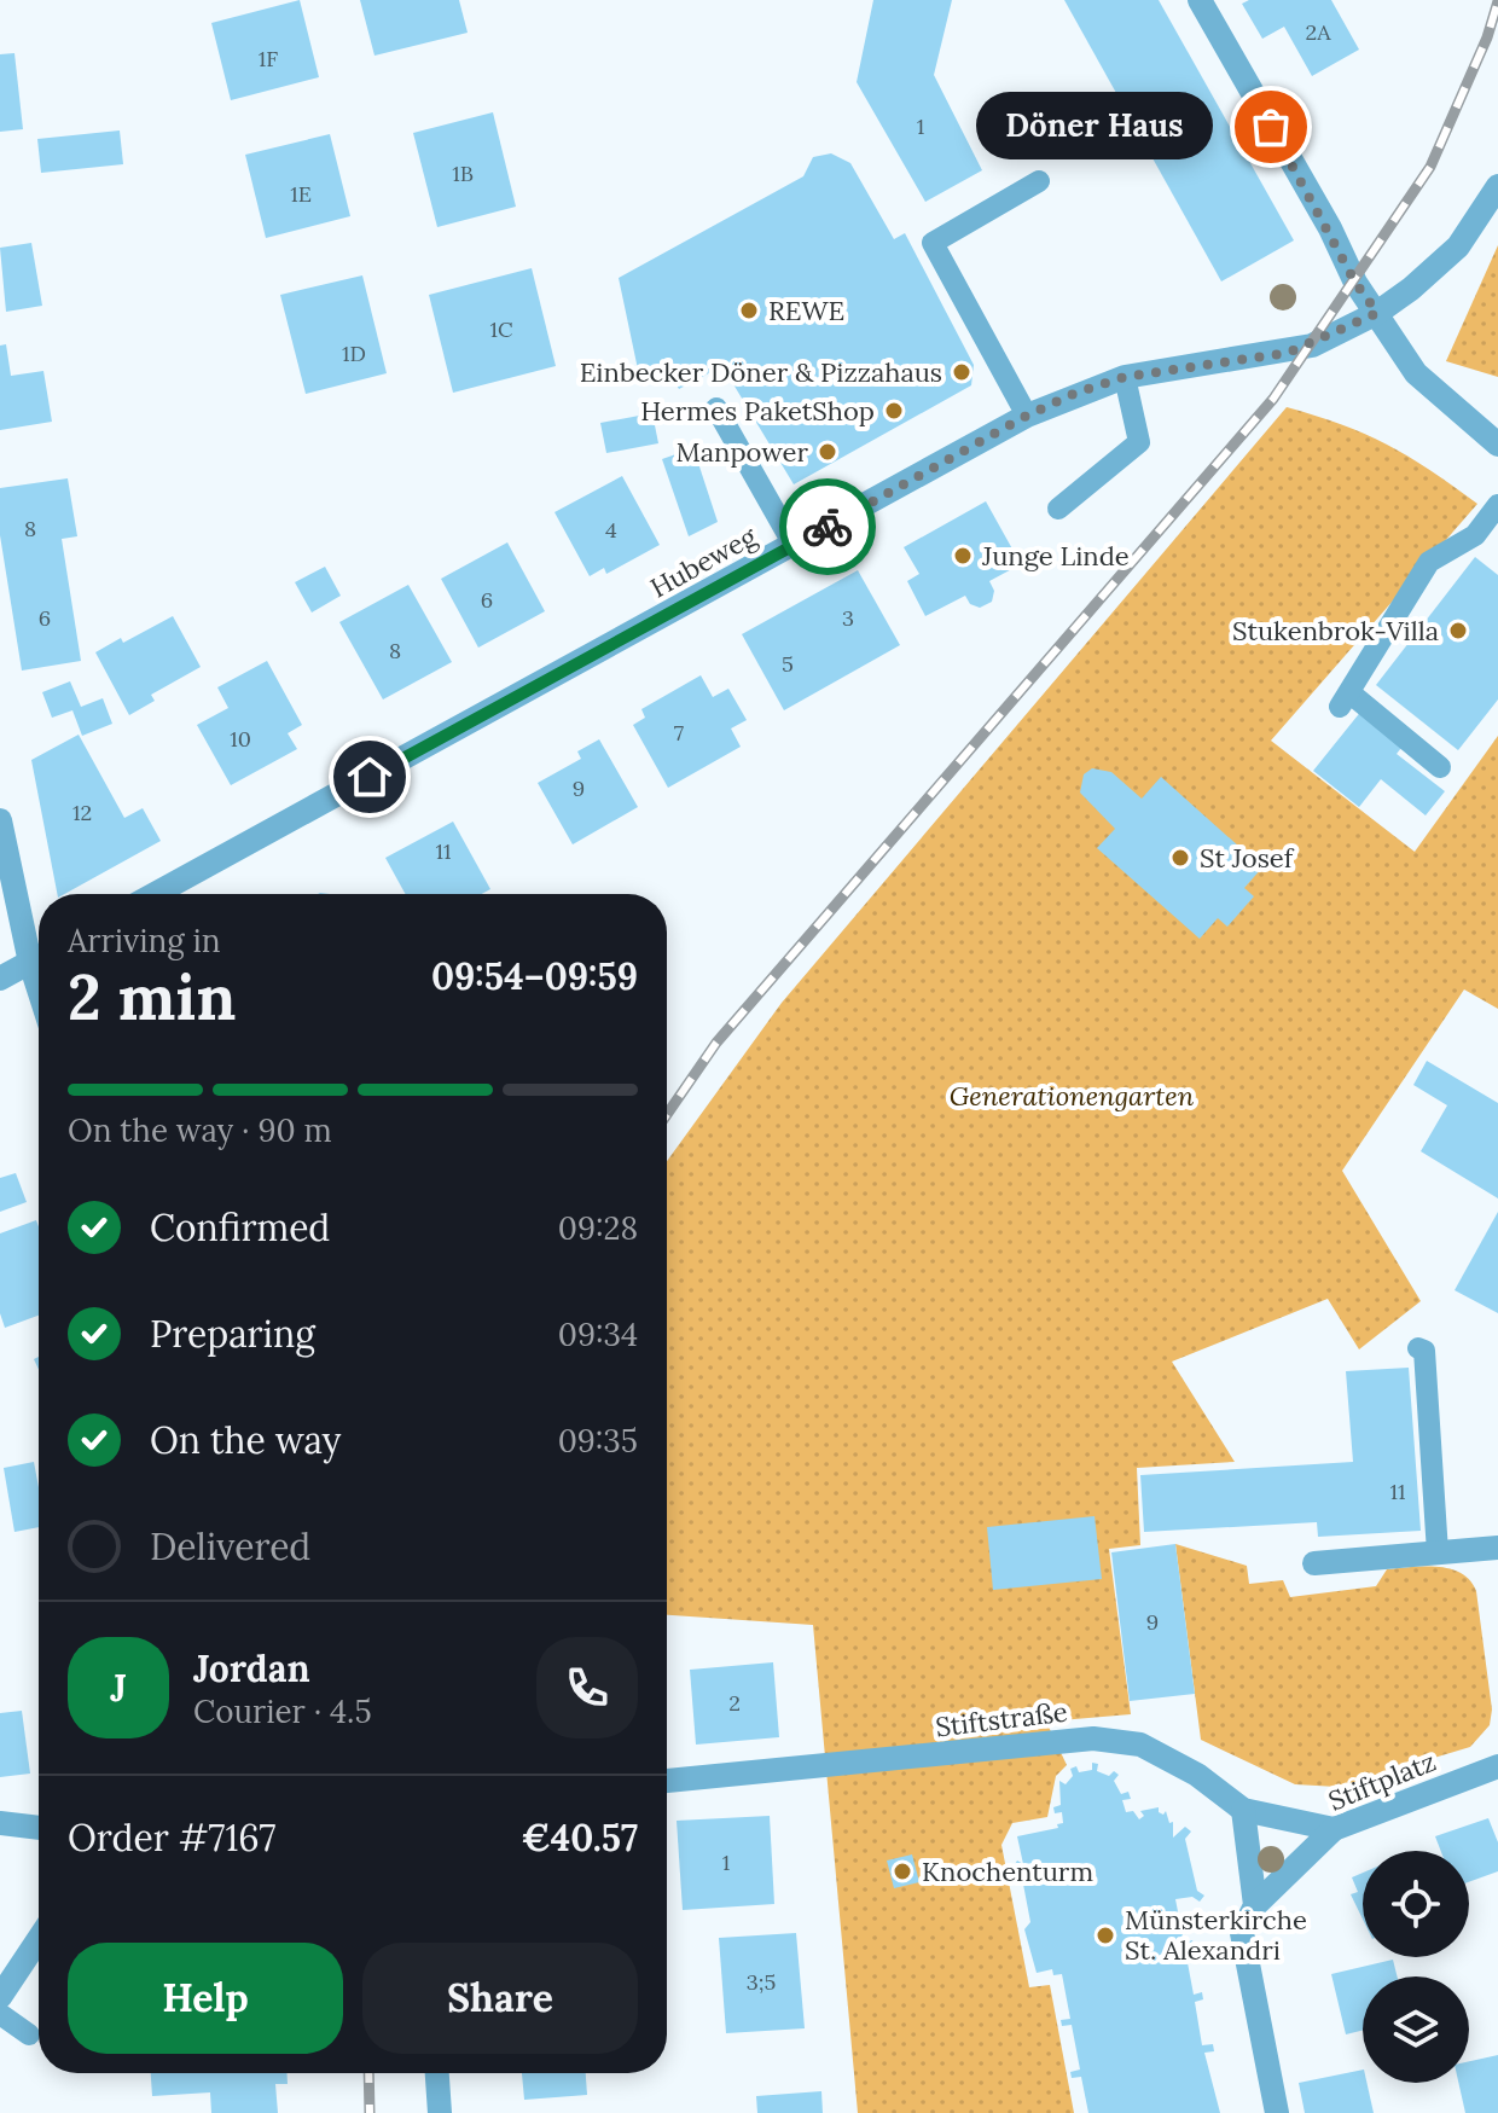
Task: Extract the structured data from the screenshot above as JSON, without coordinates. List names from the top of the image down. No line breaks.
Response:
{"streets":{"street":["Hubeweg","Stiftstraße","Stiftplatz"]},"crossings":[["Stiftstraße","Stiftplatz"]],"parks":["Generationengarten"],"places":["Döner Haus","REWE","Einbecker Döner & Pizzahaus","Hermes PaketShop","Manpower","Junge Linde","Stukenbrok-Villa","St Josef","Knochenturm","Münsterkirche St. Alexandri"],"house_numbers":["2A","1F","1","1B","1E","1C","1D","8","4","6","6","3","8","5","7","10","9","12","11","11","9","2","1","3;5"],"page":{"bubble":"Döner Haus","heading":["2 min","Arriving in","09:54–09:59"],"panel":["Jordan","Courier · 4.5","Order #7167","€40.57"],"bar":"On the way · 90 m","list":[["Confirmed","09:28"],["Preparing","09:34"],["On the way","09:35"],"Delivered"],"round":"J","buttons":["Help","Share"]}}
